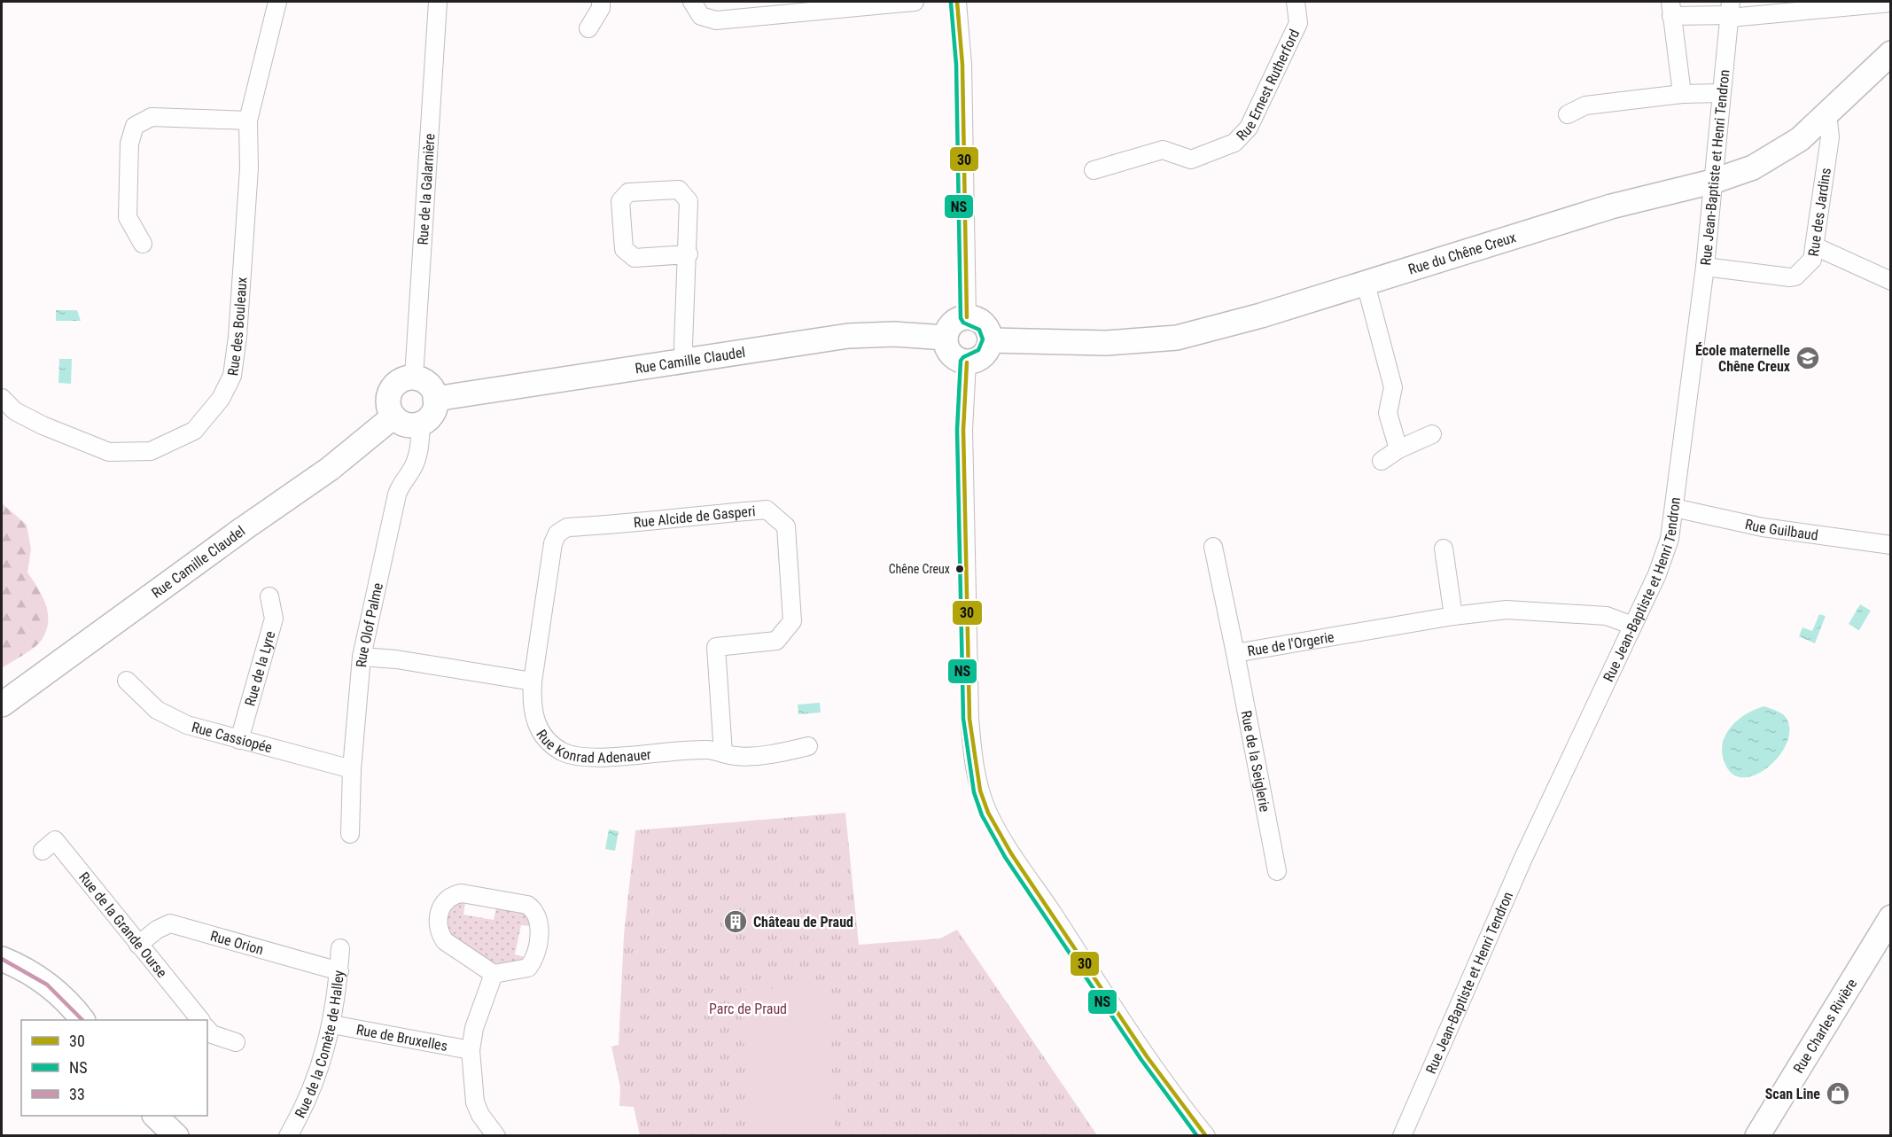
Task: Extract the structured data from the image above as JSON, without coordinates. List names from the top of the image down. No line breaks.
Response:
{"streets":{"street":["Rue Ernest Rutherford","Rue Jean-Baptiste et Henri Tendron","Rue de la Galarnière","Rue des Jardins","Rue du Chêne Creux","Rue des Bouleaux","Rue Camille Claudel","Rue Alcide de Gasperi","Rue Guilbaud","Rue Olof Palme","Rue de l'Orgerie","Rue de la Lyre","Rue Cassiopée","Rue Konrad Adenauer","Rue de la Seiglerie","Rue de la Grande Ourse","Rue Orion","Rue Charles Rivière","Rue de Bruxelles","Rue de la Comète de Halley"]},"crossings":[["Rue Jean-Baptiste et Henri Tendron","Rue des Jardins"],["Rue Jean-Baptiste et Henri Tendron","Rue du Chêne Creux"],["Rue Jean-Baptiste et Henri Tendron","Rue Guilbaud"],["Rue Jean-Baptiste et Henri Tendron","Rue de l'Orgerie"],["Rue de la Galarnière","Rue Camille Claudel"],["Rue de la Galarnière","Rue Olof Palme"],["Rue des Jardins","Rue du Chêne Creux"],["Rue du Chêne Creux","Rue Camille Claudel"],["Rue Camille Claudel","Rue Olof Palme"],["Rue Alcide de Gasperi","Rue Konrad Adenauer"],["Rue Olof Palme","Rue Cassiopée"],["Rue de l'Orgerie","Rue de la Seiglerie"],["Rue de la Lyre","Rue Cassiopée"],["Rue de la Grande Ourse","Rue Orion"],["Rue Orion","Rue de la Comète de Halley"],["Rue de Bruxelles","Rue de la Comète de Halley"]],"parks":["Parc de Praud"],"places":{"school or university":["École maternelle Chêne Creux"],"other":["Chêne Creux"],"building":["Château de Praud"],"shop":["Scan Line"]},"lines":["transit line 30","transit line NS","transit line 33"],"legend":["30","NS","33"]}
